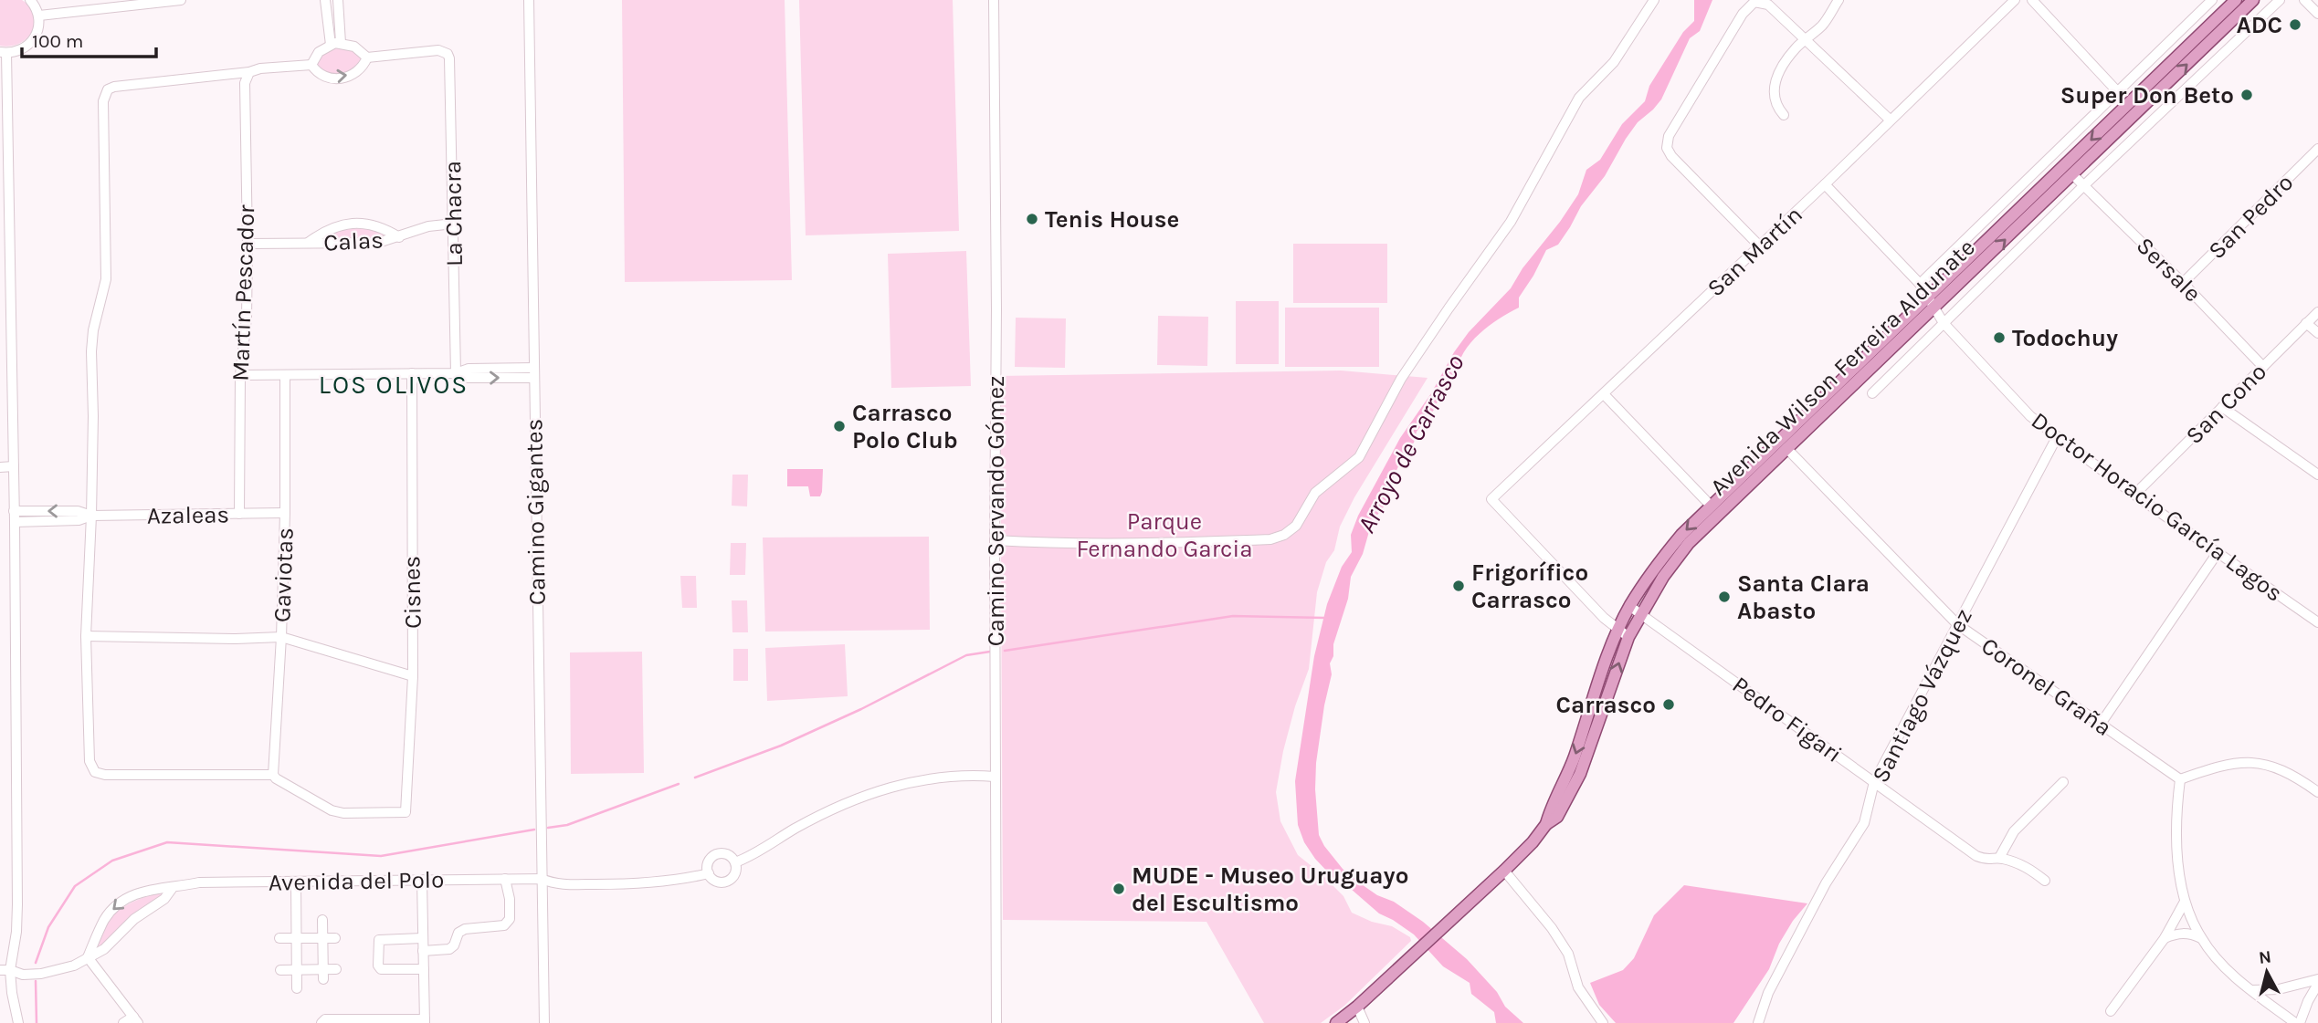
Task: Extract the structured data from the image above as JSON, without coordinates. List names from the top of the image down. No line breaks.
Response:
{"streets":{"main road":["Avenida Wilson Ferreira Aldunate"],"street":["La Chacra","San Pedro","Calas","San Martín","Sersale","Martín Pescador","San Cono","Doctor Horacio García Lagos","Camino Servando Gómez","Camino Gigantes","Azaleas","Gaviotas","Cisnes","Coronel Graña","Santiago Vázquez","Pedro Figari","Avenida del Polo"]},"crossings":[["La Chacra","Calas"],["San Pedro","Sersale"],["Calas","Martín Pescador"],["San Martín","Avenida Wilson Ferreira Aldunate"],["San Martín","Doctor Horacio García Lagos"],["Sersale","Avenida Wilson Ferreira Aldunate"],["Sersale","San Cono"],["Martín Pescador","Azaleas"],["Avenida Wilson Ferreira Aldunate","Doctor Horacio García Lagos"],["Avenida Wilson Ferreira Aldunate","Coronel Graña"],["Avenida Wilson Ferreira Aldunate","Pedro Figari"],["San Cono","Doctor Horacio García Lagos"],["Doctor Horacio García Lagos","Santiago Vázquez"],["Camino Gigantes","Avenida del Polo"],["Azaleas","Gaviotas"],["Gaviotas","Cisnes"],["Coronel Graña","Santiago Vázquez"],["Santiago Vázquez","Pedro Figari"]],"districts":["LOS OLIVOS"],"water":["Arroyo de Carrasco"],"parks":["Parque Fernando Garcia"],"places":["ADC","Super Don Beto","Tenis House","Todochuy","Carrasco Polo Club","Frigorífico Carrasco","Santa Clara Abasto","Carrasco","MUDE - Museo Uruguayo del Escultismo"],"scale_bar":"100 m","north":"top"}
